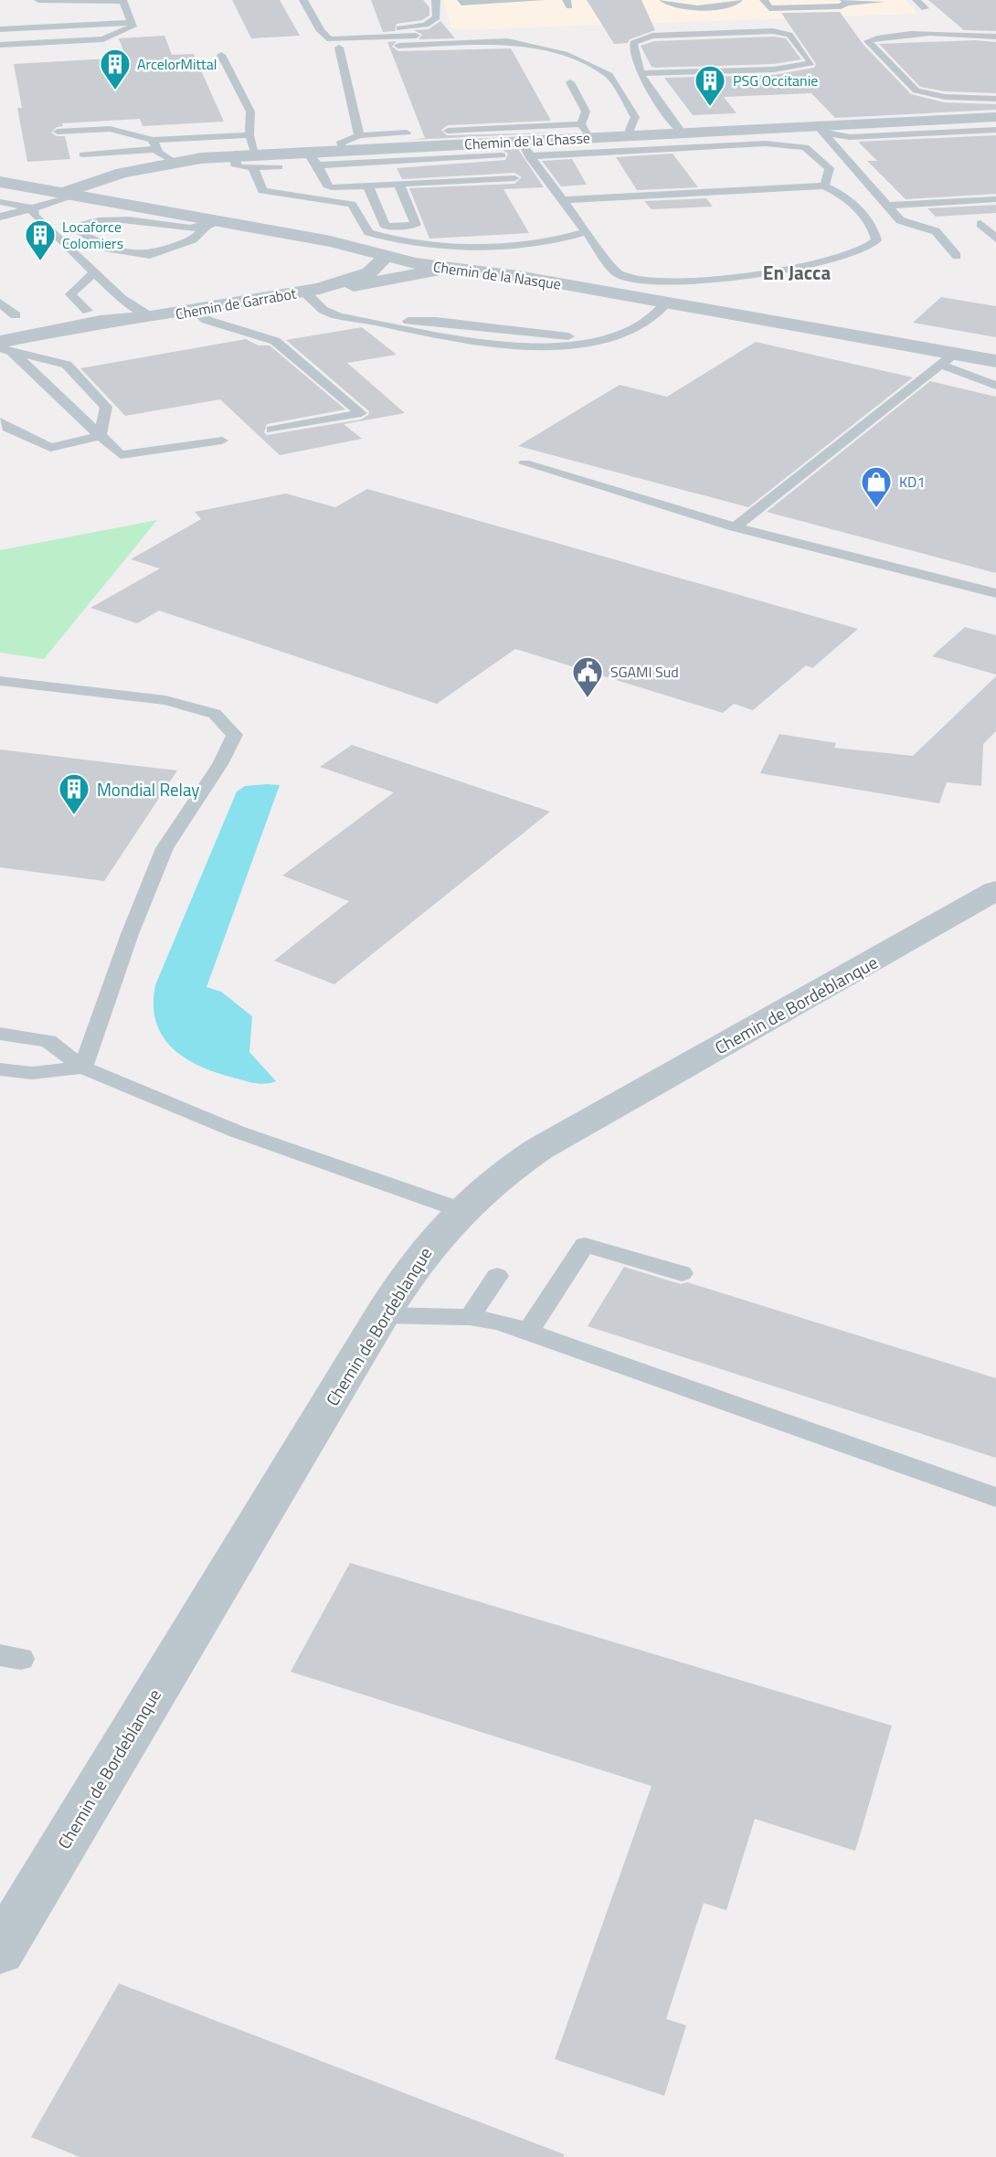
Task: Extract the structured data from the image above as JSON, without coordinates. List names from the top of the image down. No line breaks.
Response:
{"streets":{"street":["Chemin de la Chasse","Chemin de la Nasque","Chemin de Garrabot","Chemin de Bordeblanque"]},"crossings":[["Chemin de la Chasse","Chemin de la Nasque"],["Chemin de la Nasque","Chemin de Garrabot"]],"districts":["En Jacca"],"places":{"building":["ArcelorMittal","PSG Occitanie","Locaforce Colomiers","Mondial Relay"],"shop":["KD1"],"public building":["SGAMI Sud"]}}
